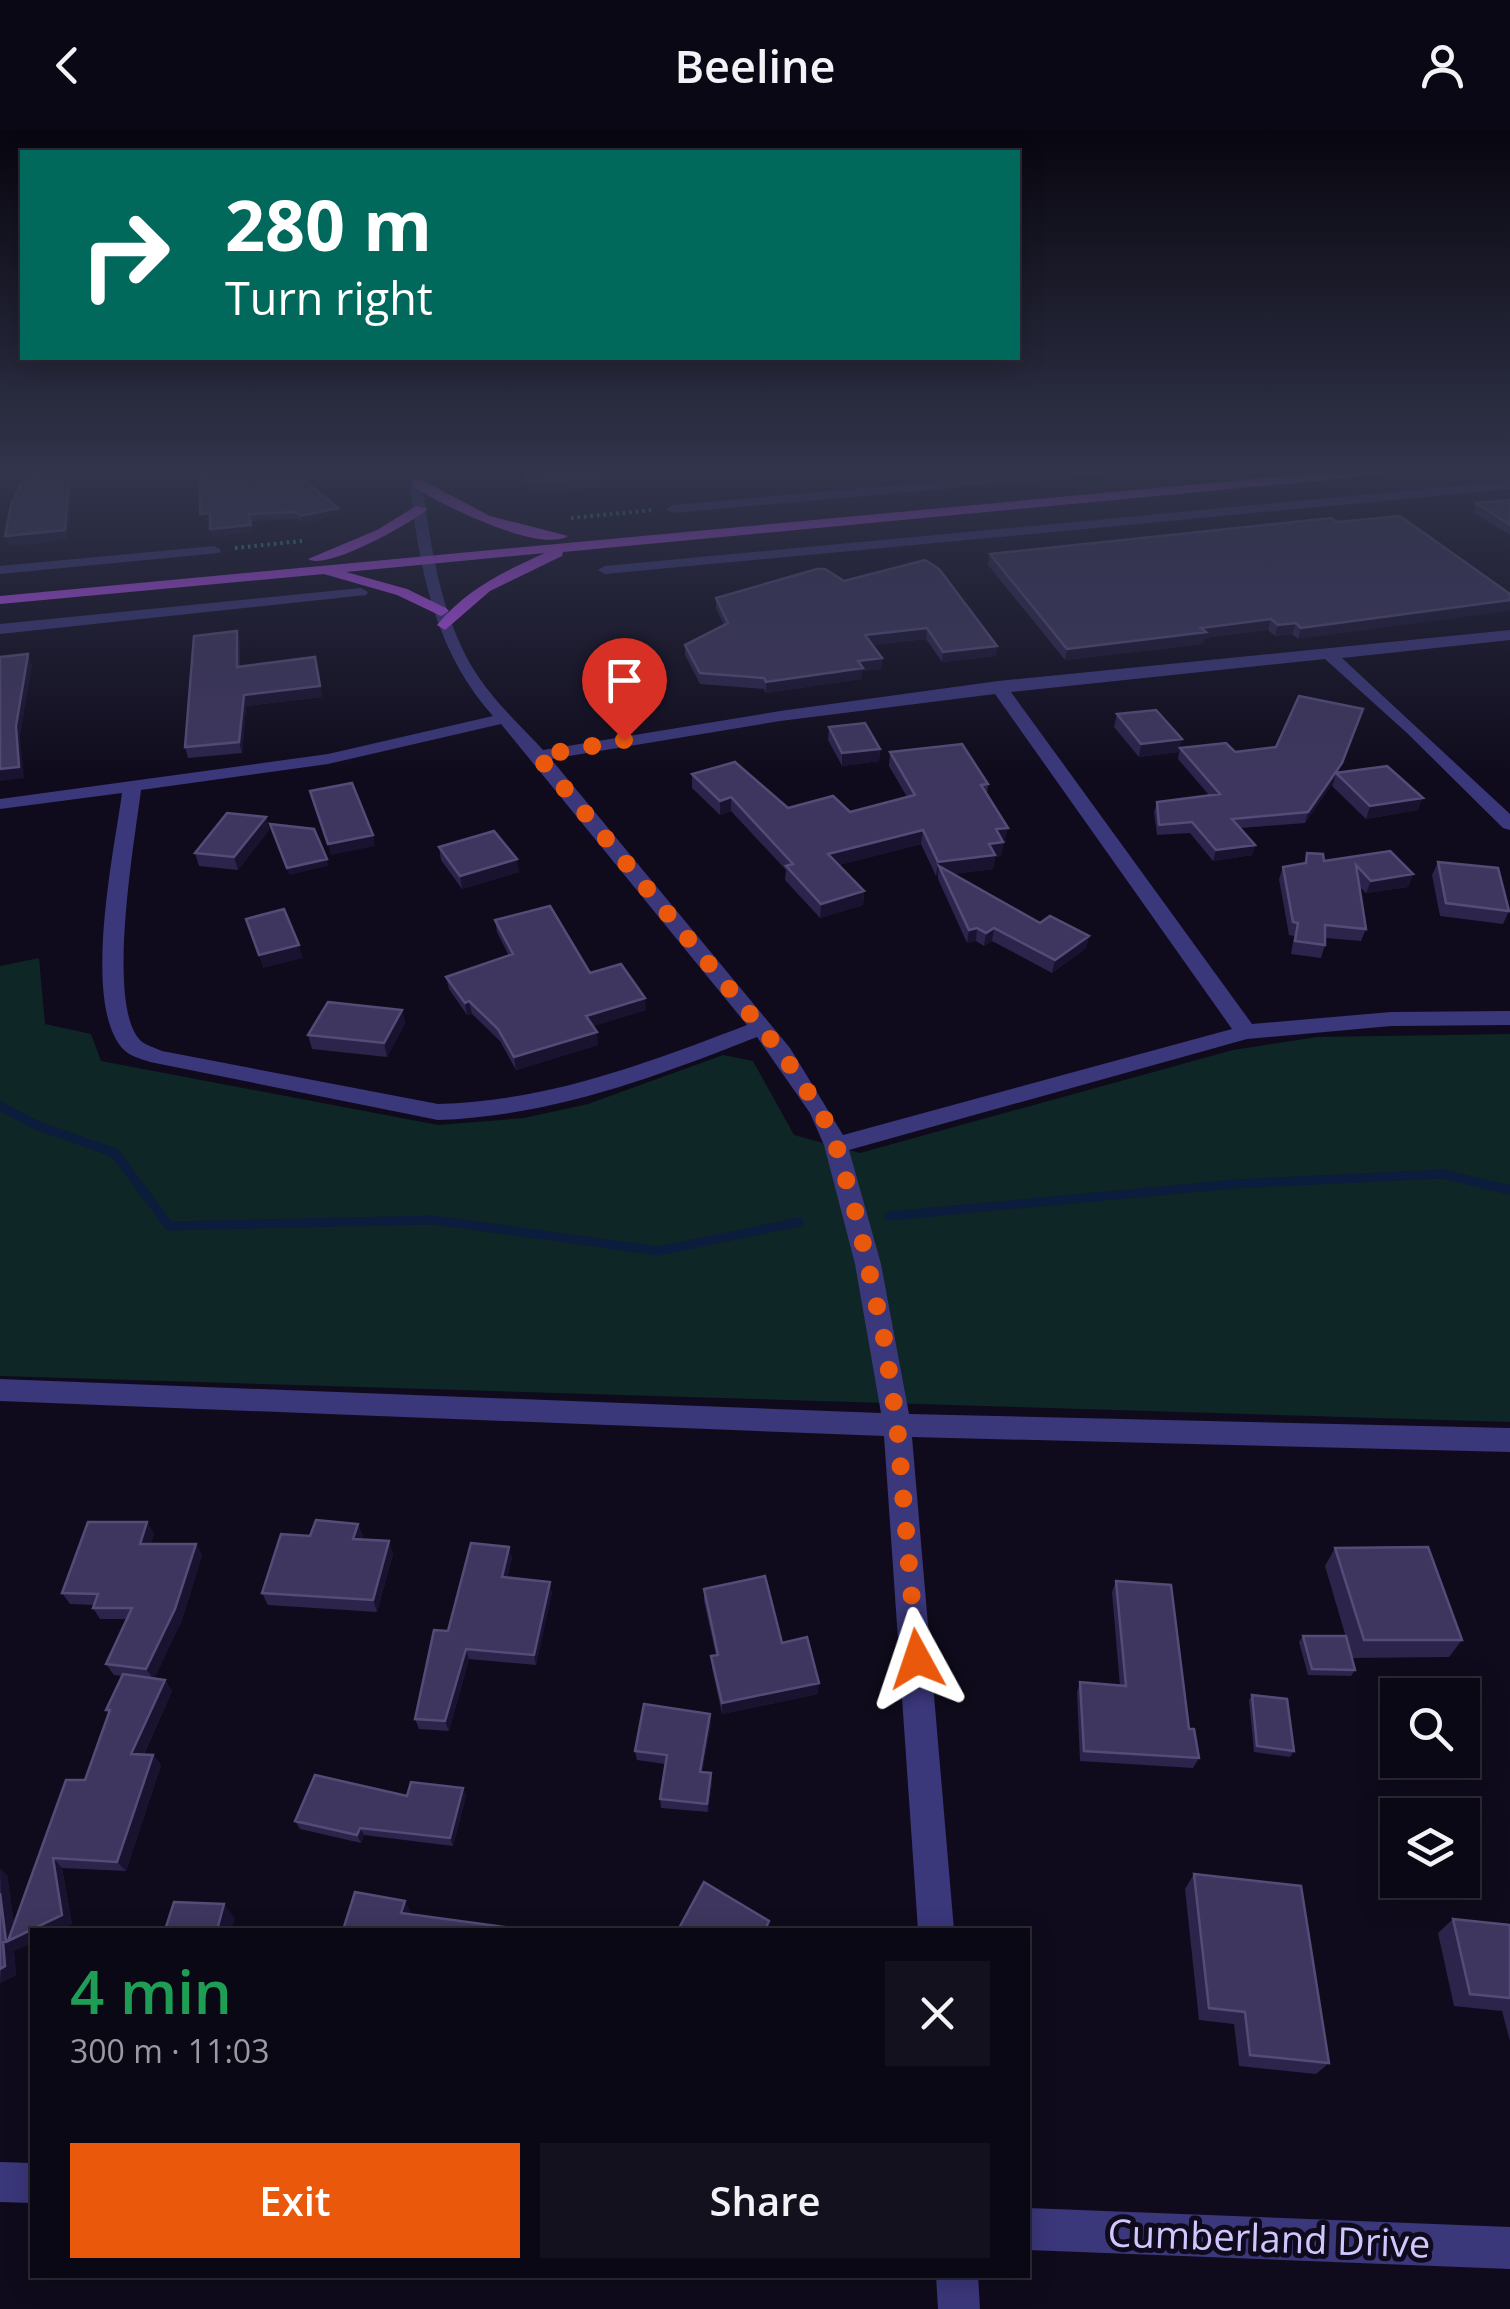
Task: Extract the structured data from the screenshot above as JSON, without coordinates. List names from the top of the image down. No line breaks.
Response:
{"streets":{"street":["Cumberland Drive"]},"page":{"header":"Beeline","turn":["280 m","Turn right"],"heading":["4 min","300 m · 11:03"],"buttons":["Exit","Share"]}}
